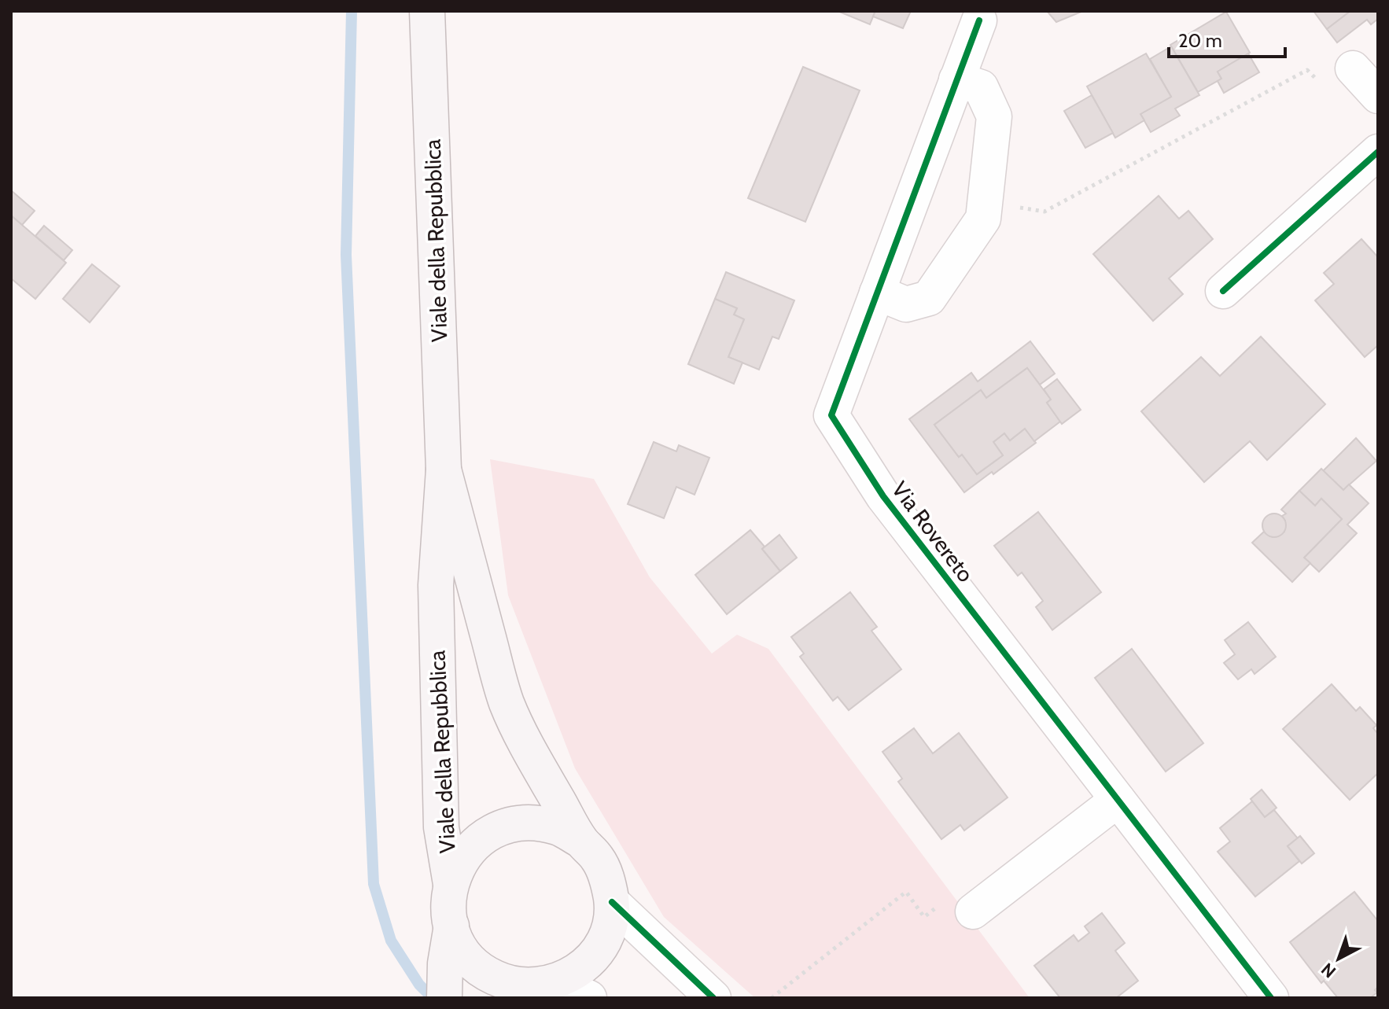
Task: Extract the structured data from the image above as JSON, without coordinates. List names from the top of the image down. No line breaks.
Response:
{"streets":{"main road":["Viale della Repubblica"],"street":["Via Rovereto"]},"scale_bar":"20 m","north":"bottom left"}
